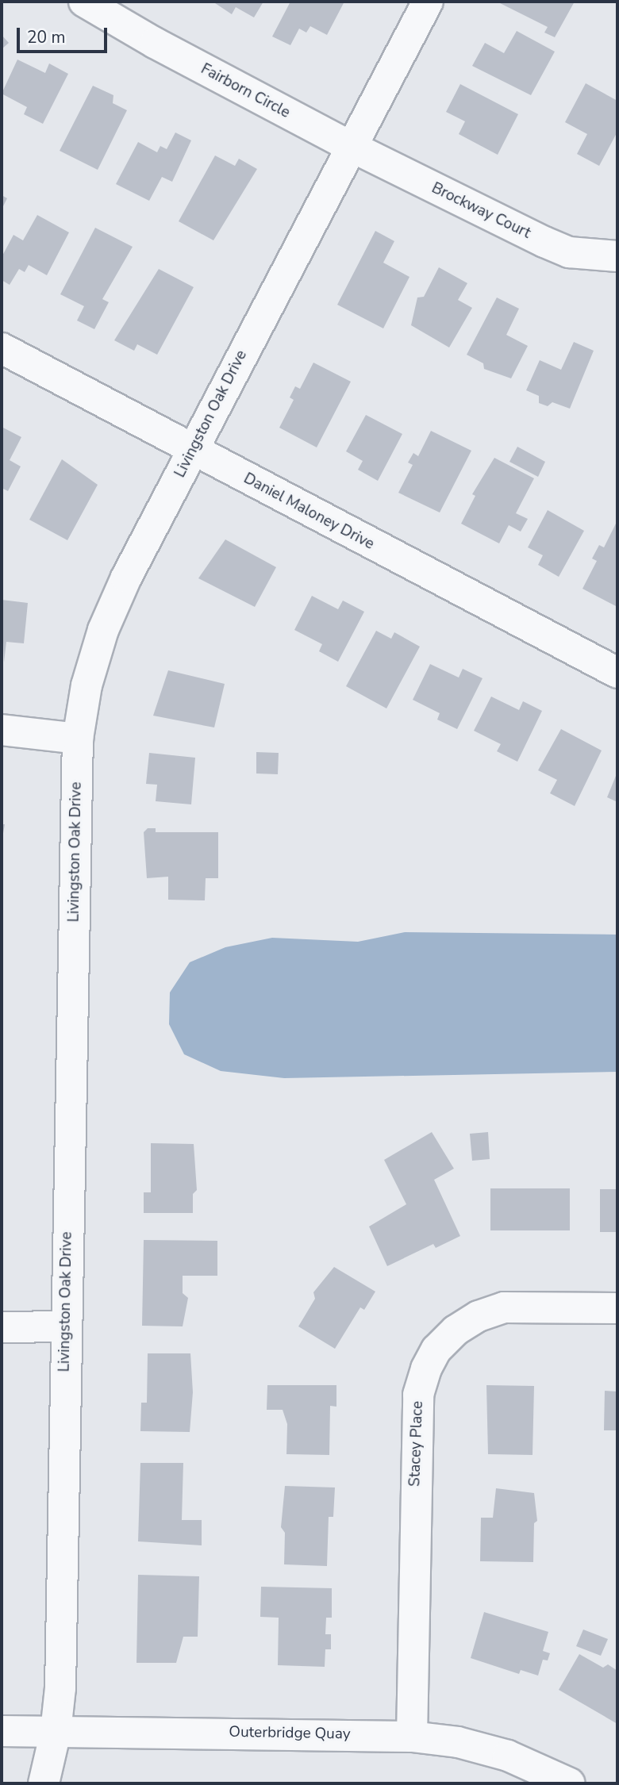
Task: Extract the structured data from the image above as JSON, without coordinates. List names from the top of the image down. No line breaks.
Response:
{"streets":{"street":["Fairborn Circle","Brockway Court","Livingston Oak Drive","Daniel Maloney Drive","Stacey Place","Outerbridge Quay"]},"crossings":[["Fairborn Circle","Brockway Court"],["Fairborn Circle","Livingston Oak Drive"],["Brockway Court","Livingston Oak Drive"],["Livingston Oak Drive","Daniel Maloney Drive"],["Livingston Oak Drive","Outerbridge Quay"],["Stacey Place","Outerbridge Quay"]],"scale_bar":"20 m"}
